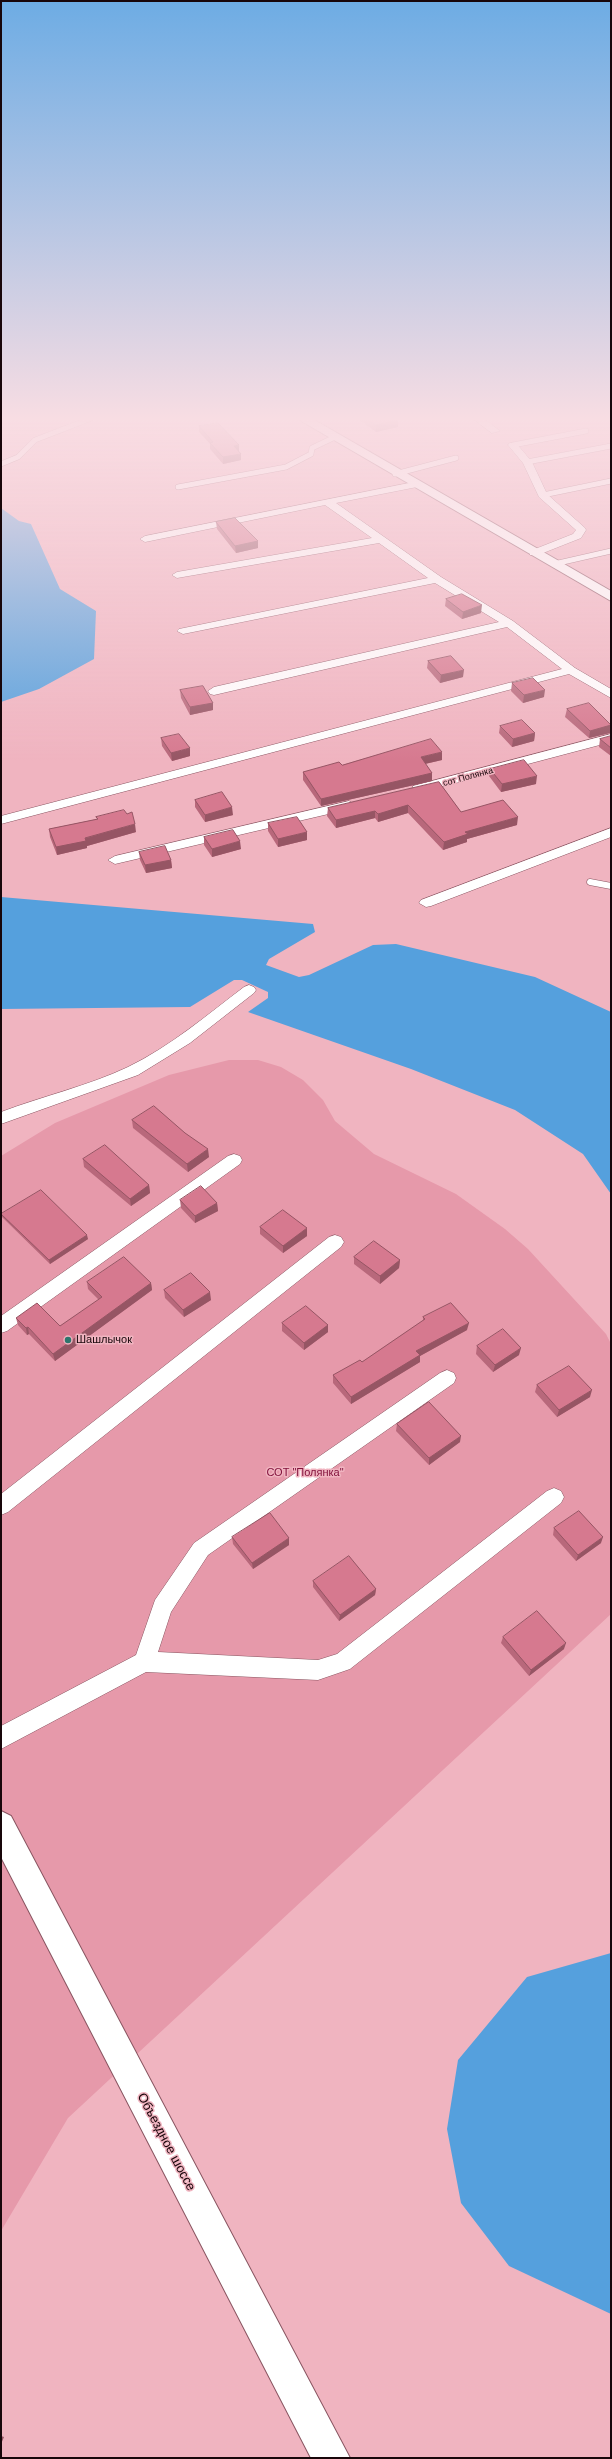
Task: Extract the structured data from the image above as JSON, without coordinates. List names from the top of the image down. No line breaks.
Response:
{"streets":{"main road":["Объездное шоссе"],"street":["сот Полянка"]},"parks":["СОТ \"Полянка\""],"places":["Шашлычок"]}
